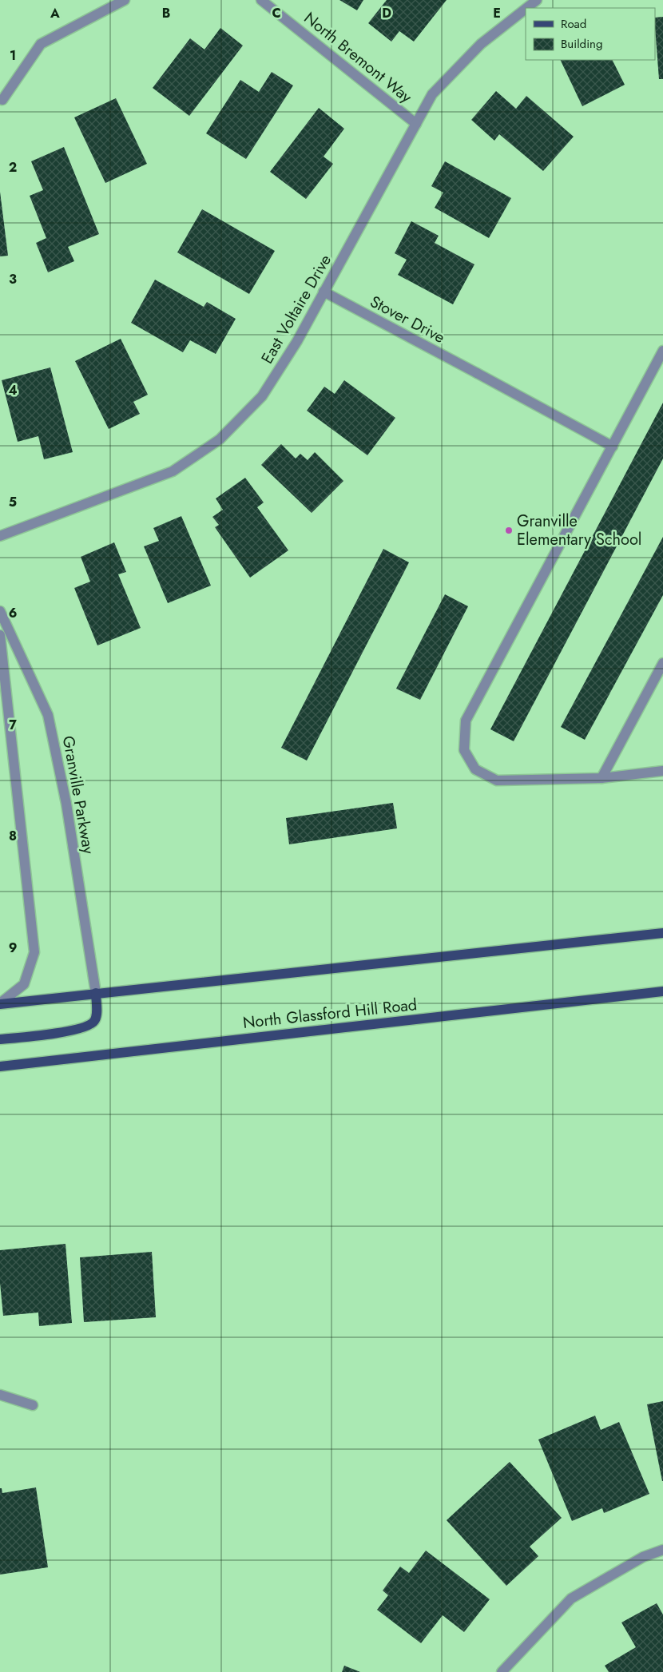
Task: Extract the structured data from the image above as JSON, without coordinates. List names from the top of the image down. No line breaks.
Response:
{"streets":{"main road":["North Glassford Hill Road"],"street":["North Bremont Way","East Voltaire Drive","Stover Drive","Granville Parkway"]},"crossings":[["North Bremont Way","East Voltaire Drive"],["East Voltaire Drive","Stover Drive"]],"places":["Granville Elementary School"],"legend":["Road","Building"],"grid":{"columns":["A","B","C","D","E"],"rows":["1","2","3","4","5","6","7","8","9"]}}
